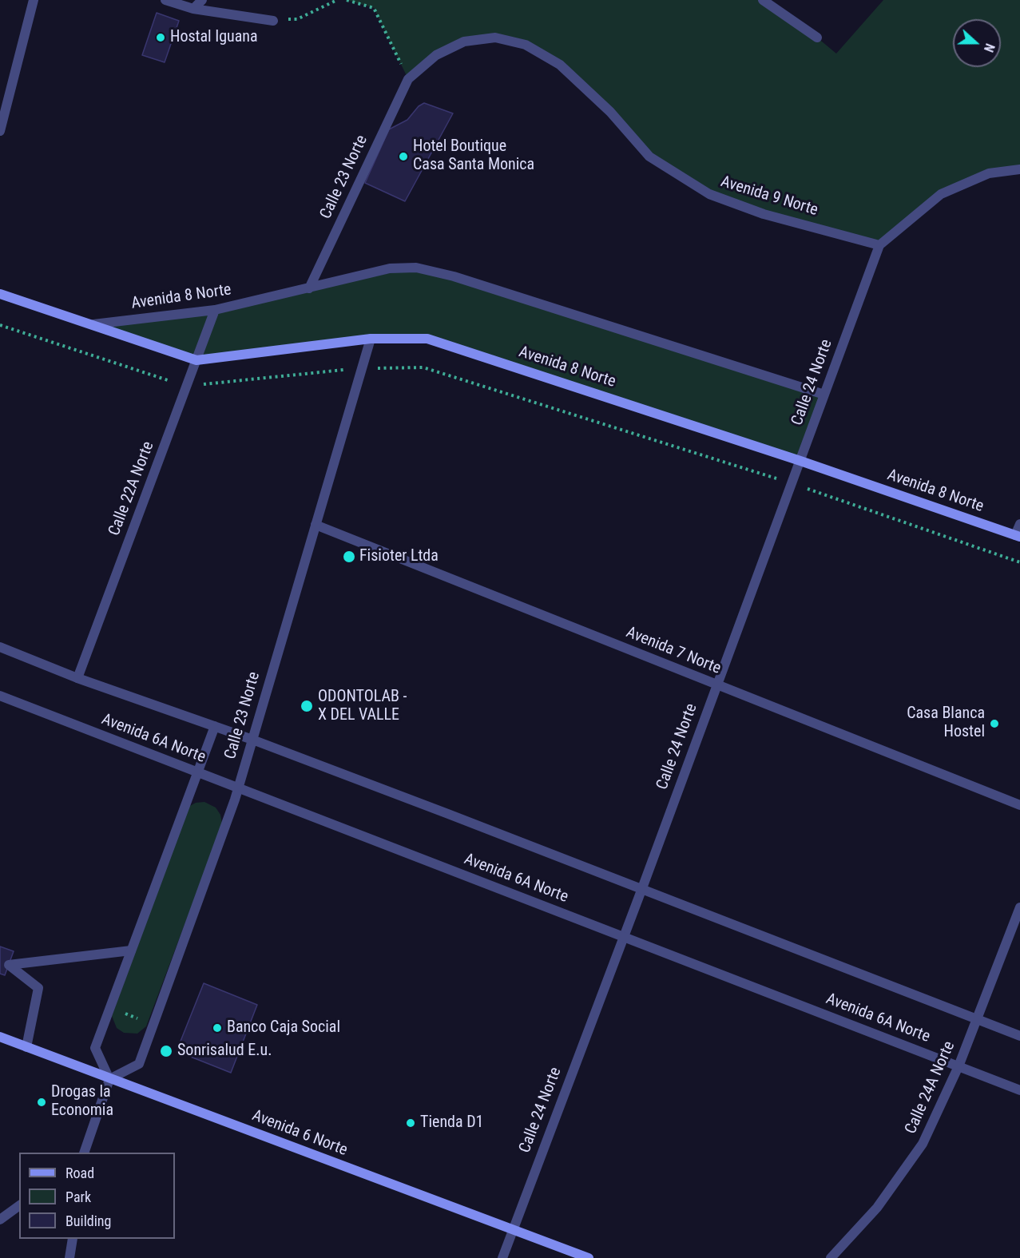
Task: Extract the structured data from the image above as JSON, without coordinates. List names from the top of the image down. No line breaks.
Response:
{"streets":{"main road":["Avenida 8 Norte","Avenida 6 Norte"],"street":["Calle 23 Norte","Avenida 9 Norte","Calle 24 Norte","Calle 22A Norte","Avenida 7 Norte","Avenida 6A Norte","Calle 24A Norte"]},"crossings":[["Calle 23 Norte","Avenida 9 Norte"],["Calle 23 Norte","Avenida 8 Norte"],["Calle 23 Norte","Avenida 7 Norte"],["Calle 23 Norte","Avenida 6A Norte"],["Calle 23 Norte","Avenida 6 Norte"],["Avenida 9 Norte","Calle 24 Norte"],["Avenida 8 Norte","Calle 24 Norte"],["Avenida 8 Norte","Calle 22A Norte"],["Calle 24 Norte","Avenida 7 Norte"],["Calle 24 Norte","Avenida 6A Norte"],["Calle 24 Norte","Avenida 6 Norte"],["Calle 22A Norte","Avenida 6A Norte"],["Avenida 6A Norte","Calle 24A Norte"]],"places":["Hostal Iguana","Hotel Boutique Casa Santa Monica","Fisioter Ltda","ODONTOLAB - X DEL VALLE","Casa Blanca Hostel","Banco Caja Social","Sonrisalud E.u.","Drogas la Economia","Tienda D1"],"legend":["Road","Park","Building"],"north":"right"}
